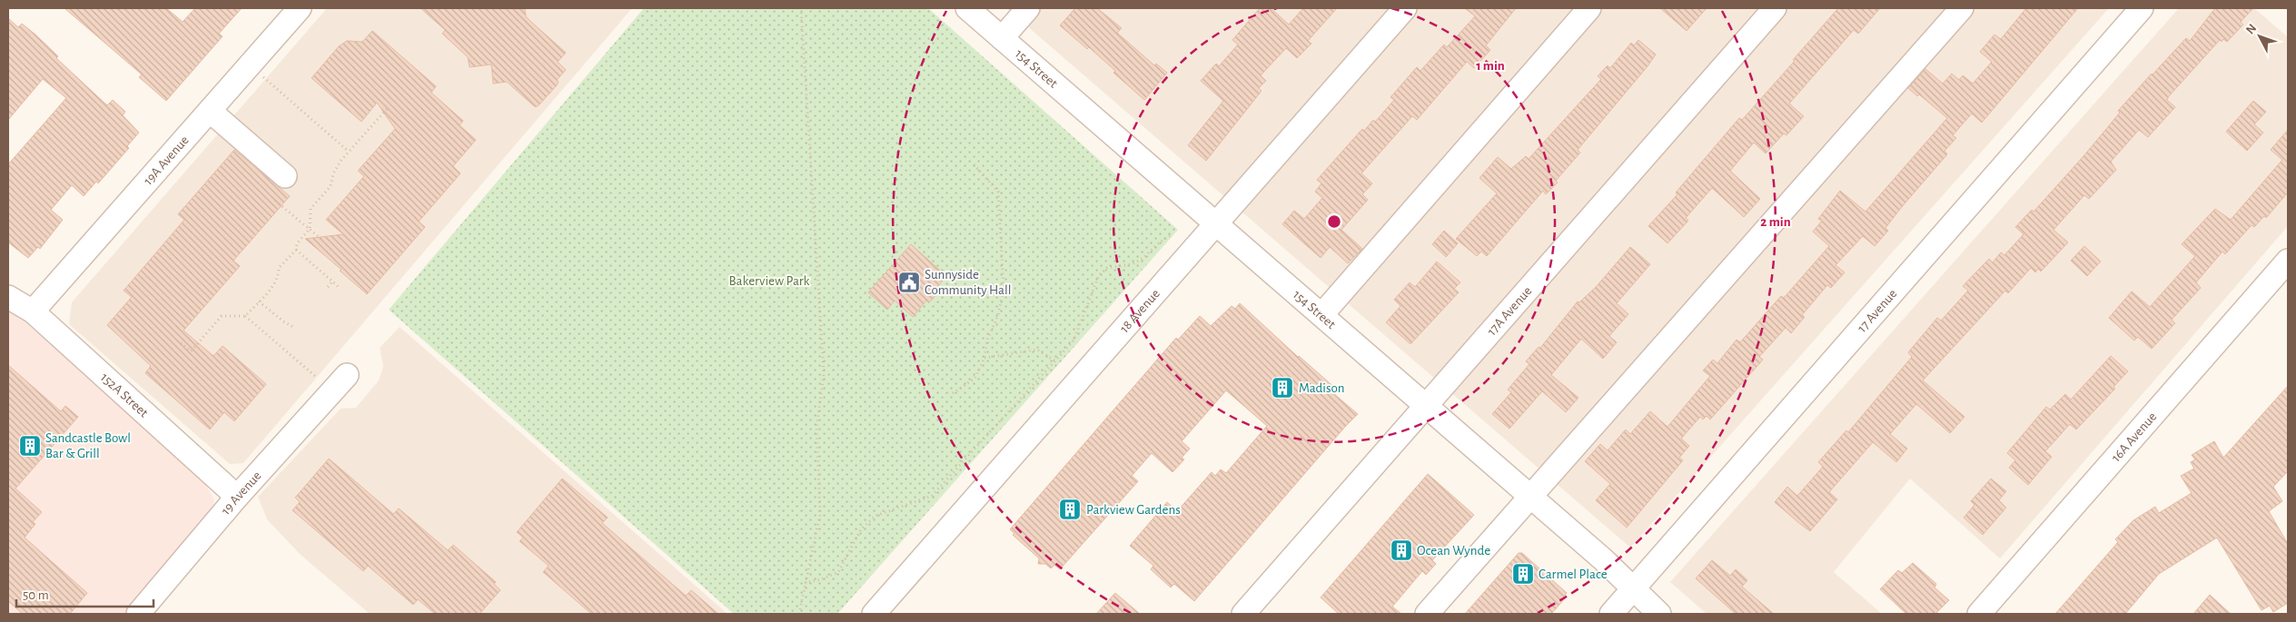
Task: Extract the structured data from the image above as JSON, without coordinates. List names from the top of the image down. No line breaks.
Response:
{"streets":{"street":["154 Street","19A Avenue","17 Avenue","18 Avenue","17A Avenue","152A Street","16A Avenue","19 Avenue"]},"crossings":[["154 Street","17 Avenue"],["154 Street","18 Avenue"],["154 Street","17A Avenue"],["19A Avenue","152A Street"],["152A Street","19 Avenue"]],"parks":["Bakerview Park"],"places":{"public building":["Sunnyside Community Hall"],"building":["Madison","Sandcastle Bowl Bar & Grill","Parkview Gardens","Ocean Wynde","Carmel Place"]},"scale_bar":"50 m","north":"top left","rings":["1 min","2 min"]}
